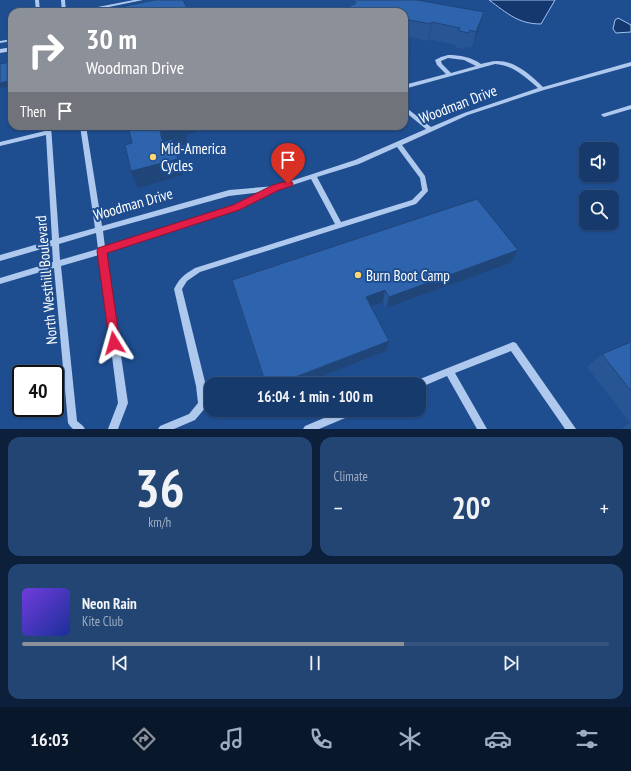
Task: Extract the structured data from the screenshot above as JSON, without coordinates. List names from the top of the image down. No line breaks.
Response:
{"streets":{"street":["Woodman Drive","North Westhill Boulevard"]},"crossings":[["Woodman Drive","North Westhill Boulevard"]],"places":["Mid-America Cycles","Burn Boot Camp"],"page":{"turn":["30 m","Woodman Drive"],"then":"Then","limit":"40","trip":"16:04 · 1 min · 100 m","tile":[["36","km/h"],"Climate"],"heat":["−","20°","+"],"song":["Neon Rain","Kite Club"],"tabs":"16:03"}}
